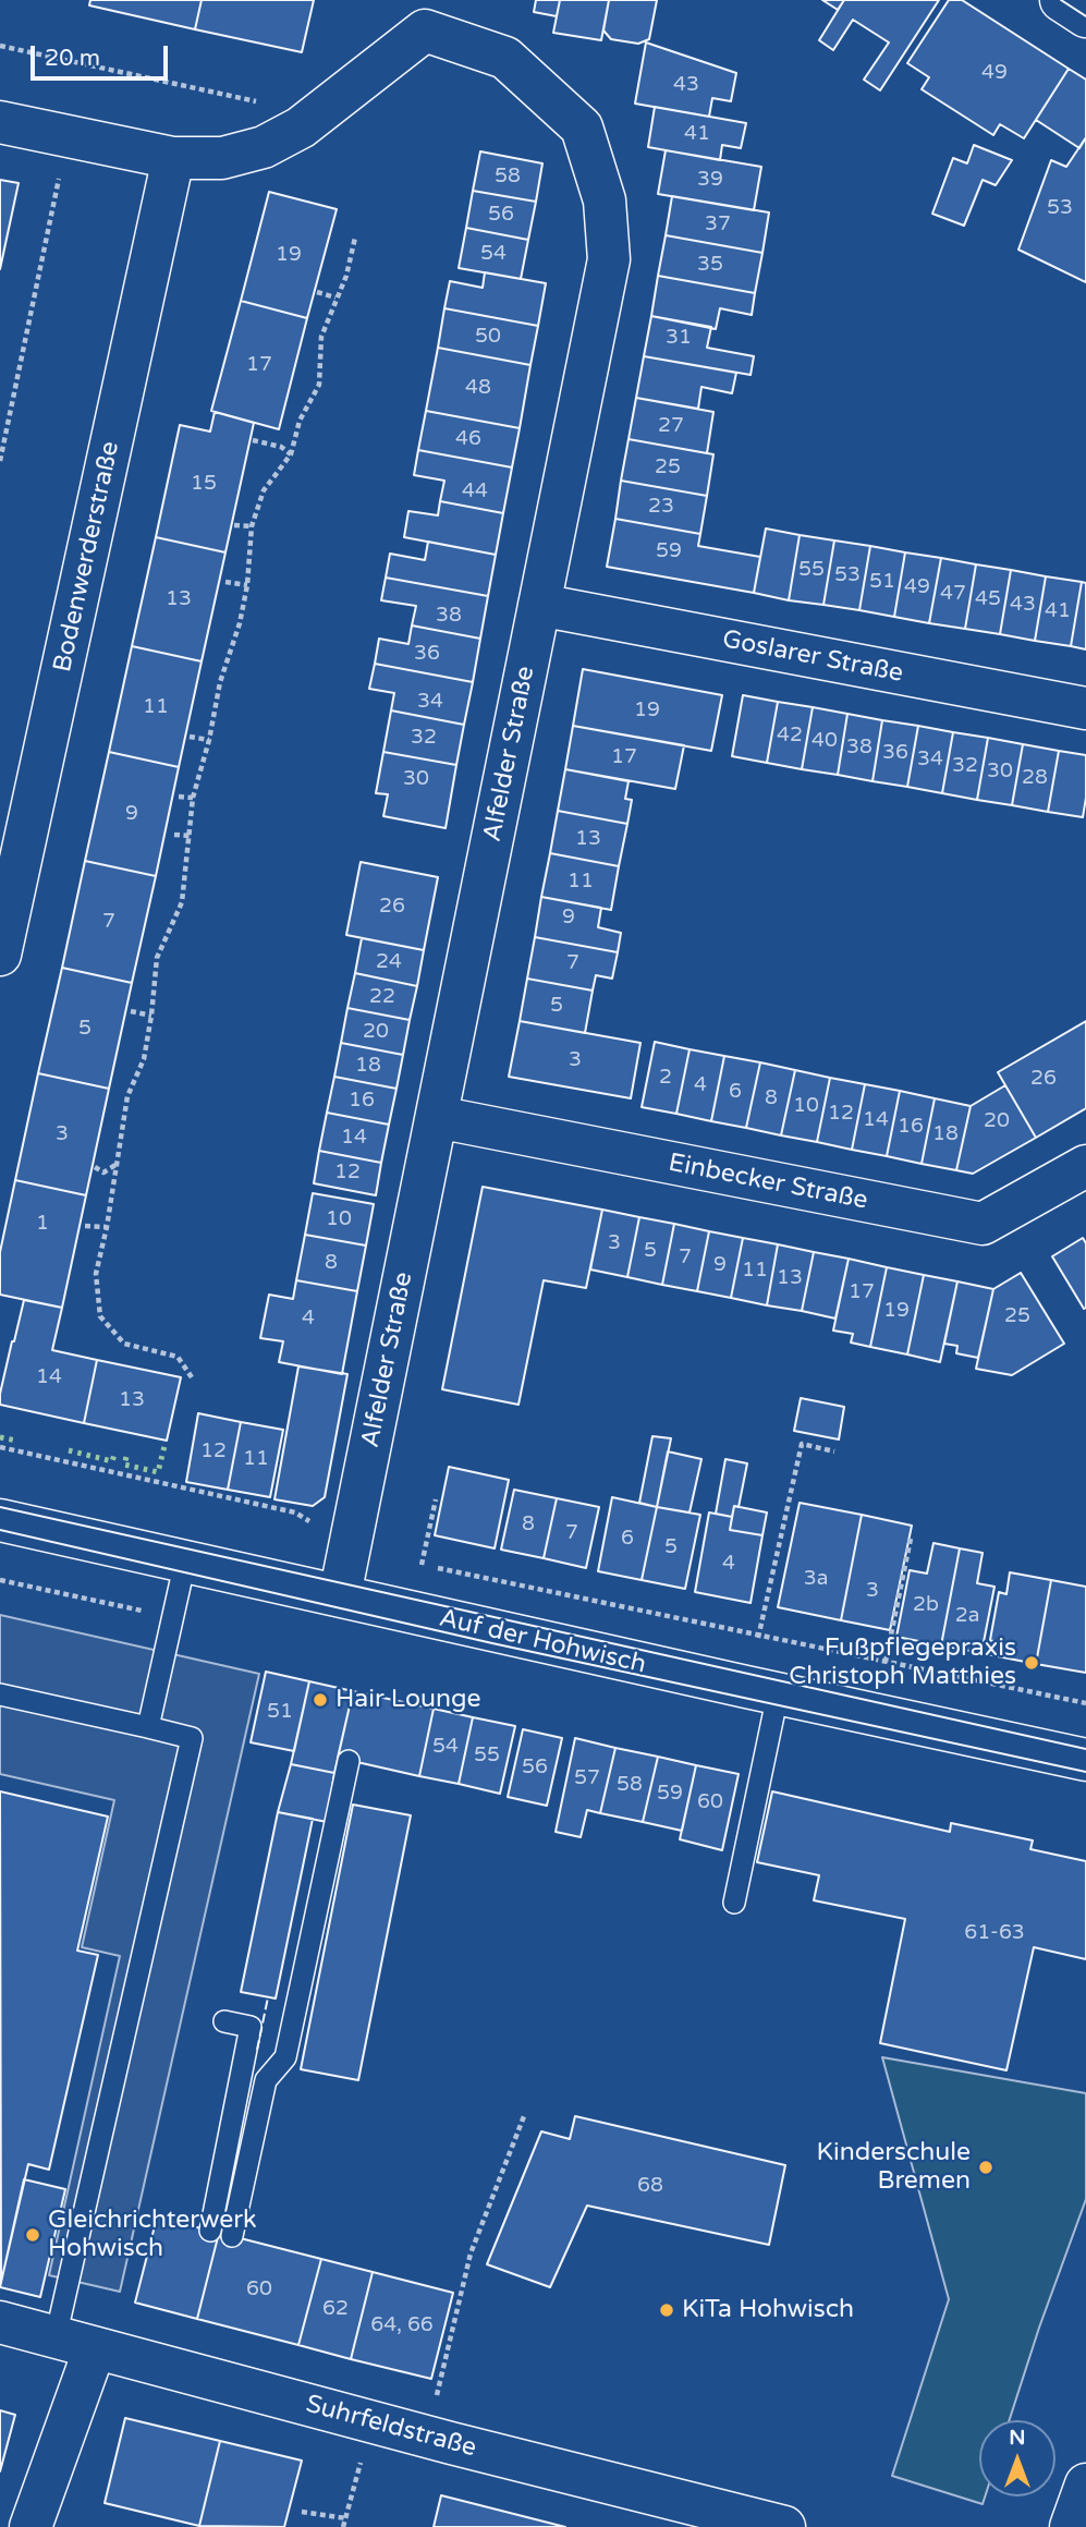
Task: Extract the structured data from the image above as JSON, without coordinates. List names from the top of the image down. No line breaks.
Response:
{"streets":{"street":["Bodenwerderstraße","Goslarer Straße","Alfelder Straße","Einbecker Straße","Auf der Hohwisch","Suhrfeldstraße"]},"crossings":[["Goslarer Straße","Alfelder Straße"],["Alfelder Straße","Einbecker Straße"],["Alfelder Straße","Auf der Hohwisch"]],"places":["Fußpflegepraxis Christoph Matthies","Hair Lounge","Kinderschule Bremen","Gleichrichterwerk Hohwisch","KiTa Hohwisch"],"house_numbers":["49","43","41","58","39","53","56","37","54","19","35","50","31","17","48","27","46","25","15","44","23","59","55","53","51","49","47","13","45","43","41","38","36","34","11","19","42","32","40","38","36","17","34","32","30","28","30","9","13","11","26","9","7","24","7","22","5","5","20","3","18","2","26","4","6","8","16","10","12","14","20","16","3","18","14","12","10","1","3","5","7","8","9","11","13","17","19","25","4","14","13","12","11","8","7","6","5","4","3a","3","2b","2a","51","54","55","56","57","58","59","60","61-63","68","60","62","64, 66"],"scale_bar":"20 m","north":"top"}
